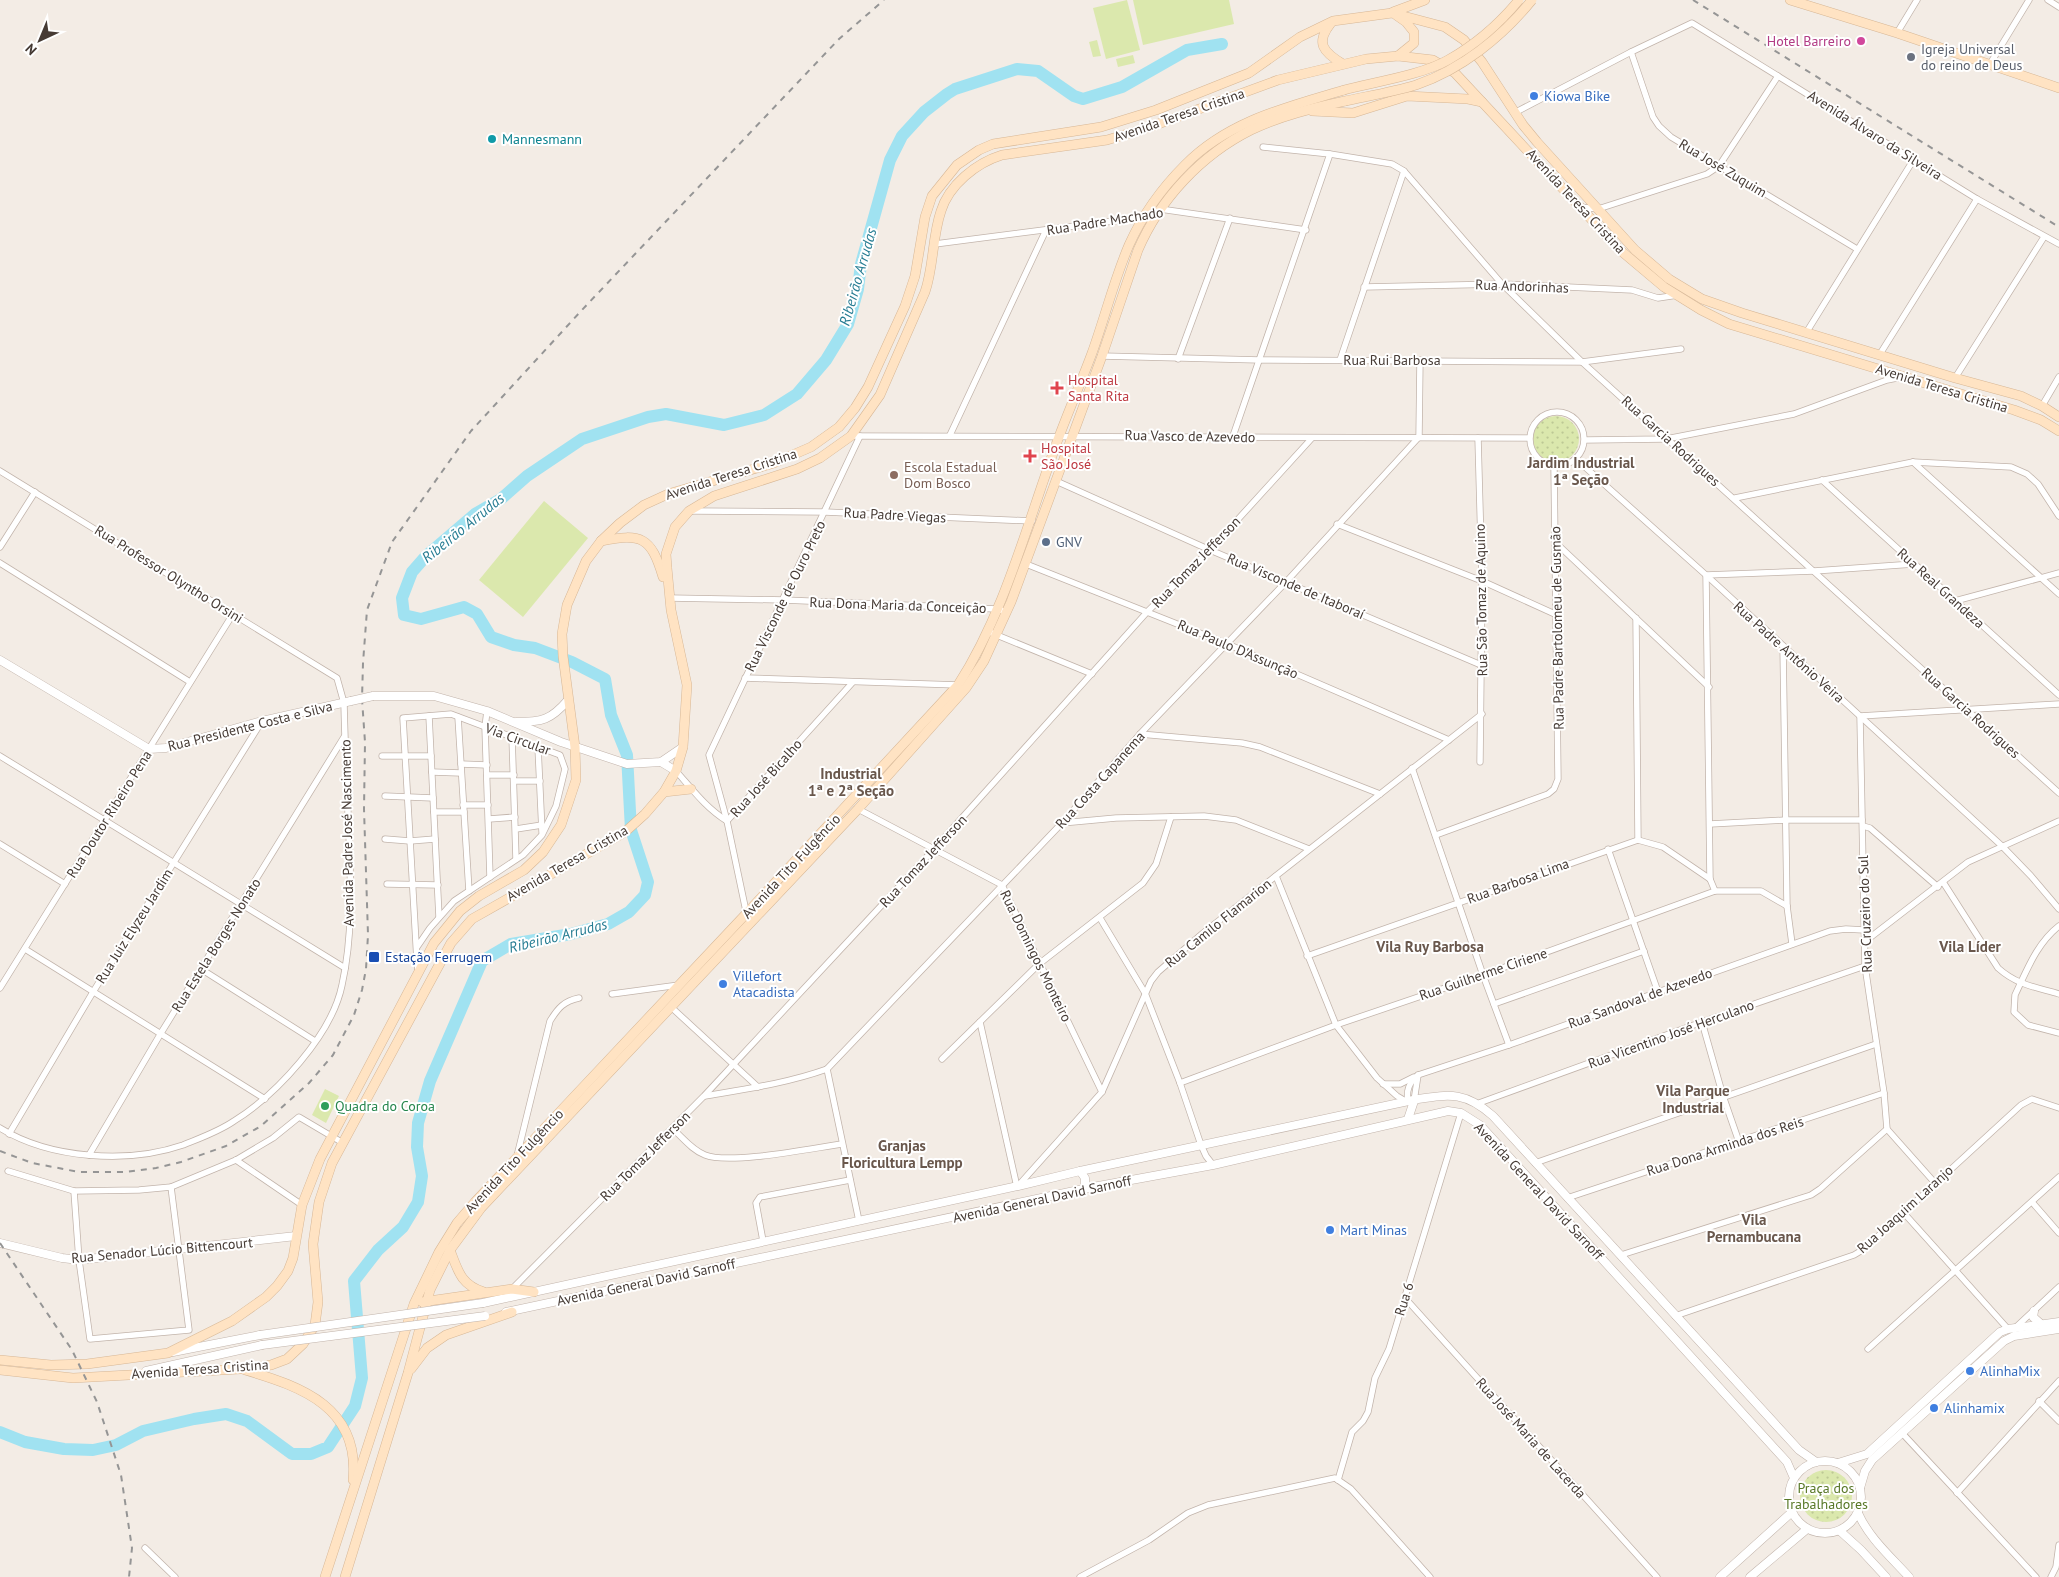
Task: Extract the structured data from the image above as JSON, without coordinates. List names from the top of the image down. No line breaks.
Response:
{"streets":{"main road":["Avenida Teresa Cristina","Avenida Tito Fulgêncio"],"street":["Avenida Álvaro da Silveira","Rua José Zuquim","Rua Padre Machado","Rua Andorinhas","Rua Rui Barbosa","Rua Vasco de Azevedo","Rua Garcia Rodrigues","Rua Padre Viegas","Rua Tomaz Jefferson","Rua Professor Olyntho Orsini","Rua Visconde de Itaboraí","Rua Real Grandeza","Rua Visconde de Ouro Preto","Rua São Tomaz de Aquino","Rua Dona Maria da Conceição","Rua Padre Bartolomeu de Gusmão","Rua Paulo D'Assunção","Rua Padre Antônio Veira","Rua Presidente Costa e Silva","Via Circular","Rua José Bicalho","Rua Costa Capanema","Rua Doutor Ribeiro Pena","Avenida Padre José Nascimento","Rua Barbosa Lima","Rua Cruzeiro do Sul","Rua Camilo Flamarion","Rua Juiz Elyzeu Jardim","Rua Estela Borges Nonato","Rua Domingos Monteiro","Rua Guilherme Ciriene","Rua Sandoval de Azevedo","Rua Vicentino José Herculano","Rua Dona Arminda dos Reis","Avenida General David Sarnoff","Rua Joaquim Laranjo","Rua Senador Lúcio Bittencourt","Rua 6","Rua José Maria de Lacerda"]},"crossings":[["Avenida Teresa Cristina","Rua Padre Machado"],["Avenida Teresa Cristina","Rua Andorinhas"],["Avenida Teresa Cristina","Rua Vasco de Azevedo"],["Avenida Teresa Cristina","Rua Padre Viegas"],["Avenida Teresa Cristina","Rua Visconde de Ouro Preto"],["Avenida Teresa Cristina","Rua Dona Maria da Conceição"],["Avenida Teresa Cristina","Rua José Bicalho"],["Avenida Teresa Cristina","Avenida General David Sarnoff"],["Avenida Teresa Cristina","Rua Senador Lúcio Bittencourt"],["Avenida Álvaro da Silveira","Rua José Zuquim"],["Rua Padre Machado","Avenida Tito Fulgêncio"],["Rua Andorinhas","Rua Garcia Rodrigues"],["Rua Rui Barbosa","Rua Garcia Rodrigues"],["Rua Rui Barbosa","Avenida Tito Fulgêncio"],["Rua Vasco de Azevedo","Rua Tomaz Jefferson"],["Rua Vasco de Azevedo","Rua Visconde de Ouro Preto"],["Rua Vasco de Azevedo","Rua São Tomaz de Aquino"],["Rua Vasco de Azevedo","Rua Padre Bartolomeu de Gusmão"],["Rua Vasco de Azevedo","Rua Padre Antônio Veira"],["Rua Vasco de Azevedo","Rua Costa Capanema"],["Rua Vasco de Azevedo","Avenida Tito Fulgêncio"],["Rua Padre Viegas","Rua Visconde de Ouro Preto"],["Rua Padre Viegas","Avenida Tito Fulgêncio"],["Rua Tomaz Jefferson","Rua Visconde de Itaboraí"],["Rua Tomaz Jefferson","Rua Paulo D'Assunção"],["Rua Tomaz Jefferson","Rua Costa Capanema"],["Rua Tomaz Jefferson","Rua Domingos Monteiro"],["Rua Professor Olyntho Orsini","Rua Doutor Ribeiro Pena"],["Rua Professor Olyntho Orsini","Avenida Padre José Nascimento"],["Rua Visconde de Itaboraí","Rua São Tomaz de Aquino"],["Rua Visconde de Itaboraí","Rua Costa Capanema"],["Rua Visconde de Itaboraí","Avenida Tito Fulgêncio"],["Rua Visconde de Ouro Preto","Rua Dona Maria da Conceição"],["Rua Visconde de Ouro Preto","Rua José Bicalho"],["Rua São Tomaz de Aquino","Rua Camilo Flamarion"],["Rua Dona Maria da Conceição","Avenida Tito Fulgêncio"],["Rua Padre Bartolomeu de Gusmão","Rua Padre Antônio Veira"],["Rua Paulo D'Assunção","Rua Costa Capanema"],["Rua Paulo D'Assunção","Avenida Tito Fulgêncio"],["Rua Paulo D'Assunção","Rua Camilo Flamarion"],["Rua Padre Antônio Veira","Rua Cruzeiro do Sul"],["Rua Presidente Costa e Silva","Rua Doutor Ribeiro Pena"],["Rua Presidente Costa e Silva","Avenida Padre José Nascimento"],["Rua Presidente Costa e Silva","Rua Juiz Elyzeu Jardim"],["Rua Costa Capanema","Rua Domingos Monteiro"],["Avenida Padre José Nascimento","Rua Juiz Elyzeu Jardim"],["Avenida Padre José Nascimento","Rua Estela Borges Nonato"],["Avenida Tito Fulgêncio","Rua Domingos Monteiro"],["Rua Cruzeiro do Sul","Rua Sandoval de Azevedo"],["Rua Cruzeiro do Sul","Rua Vicentino José Herculano"],["Rua Cruzeiro do Sul","Rua Dona Arminda dos Reis"],["Rua Camilo Flamarion","Rua Domingos Monteiro"],["Rua Camilo Flamarion","Avenida General David Sarnoff"],["Rua Vicentino José Herculano","Avenida General David Sarnoff"],["Rua Dona Arminda dos Reis","Avenida General David Sarnoff"],["Avenida General David Sarnoff","Rua Joaquim Laranjo"],["Avenida General David Sarnoff","Rua 6"],["Rua 6","Rua José Maria de Lacerda"]],"districts":["Jardim Industrial 1ª Seção","Industrial 1ª e 2ª Seção","Vila Ruy Barbosa","Vila Líder","Vila Parque Industrial","Granjas Floricultura Lempp","Vila Pernambucana"],"water":["Ribeirão Arrudas"],"parks":["Praça dos Trabalhadores"],"places":{"other":["Hotel Barreiro","Igreja Universal do reino de Deus","Kiowa Bike","Mannesmann","Escola Estadual Dom Bosco","GNV","Villefort Atacadista","Quadra do Coroa","Mart Minas","AlinhaMix","Alinhamix"],"health":["Hospital Santa Rita","Hospital São José"],"transit":["Estação Ferrugem"]},"north":"bottom left"}
